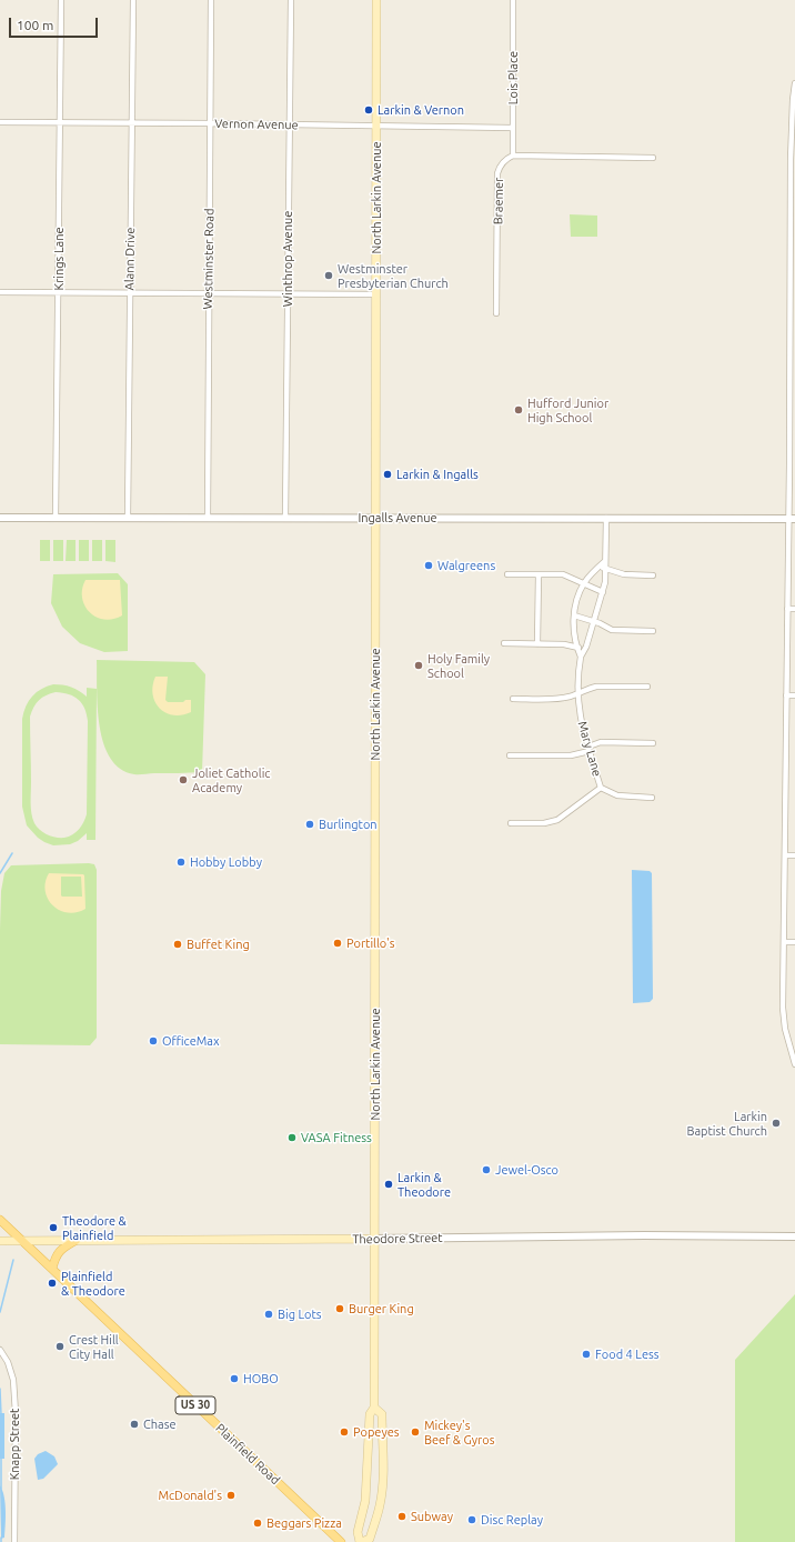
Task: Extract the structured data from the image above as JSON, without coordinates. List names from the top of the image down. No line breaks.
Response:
{"streets":{"main road":["North Larkin Avenue","Theodore Street","US 30","Plainfield Road"],"street":["Lois Place","Vernon Avenue","Braemer","Krings Lane","Alann Drive","Westminster Road","Winthrop Avenue","Ingalls Avenue","Mary Lane","Knapp Street"]},"crossings":[["Lois Place","Vernon Avenue"],["Lois Place","Braemer"],["Vernon Avenue","North Larkin Avenue"],["Vernon Avenue","Krings Lane"],["Vernon Avenue","Alann Drive"],["Vernon Avenue","Westminster Road"],["Vernon Avenue","Winthrop Avenue"],["North Larkin Avenue","Ingalls Avenue"],["North Larkin Avenue","Theodore Street"],["Krings Lane","Ingalls Avenue"],["Alann Drive","Ingalls Avenue"],["Westminster Road","Ingalls Avenue"],["Winthrop Avenue","Ingalls Avenue"],["Ingalls Avenue","Mary Lane"],["Theodore Street","Plainfield Road"]],"places":["Larkin & Vernon","Westminster Presbyterian Church","Hufford Junior High School","Larkin & Ingalls","Walgreens","Holy Family School","Joliet Catholic Academy","Burlington","Hobby Lobby","Portillo's","Buffet King","OfficeMax","Larkin Baptist Church","VASA Fitness","Jewel-Osco","Larkin & Theodore","Theodore & Plainfield","Plainfield & Theodore","Burger King","Big Lots","Crest Hill City Hall","Food 4 Less","HOBO","Chase","Popeyes","Mickey's Beef & Gyros","McDonald's","Subway","Disc Replay","Beggars Pizza"],"scale_bar":"100 m"}
